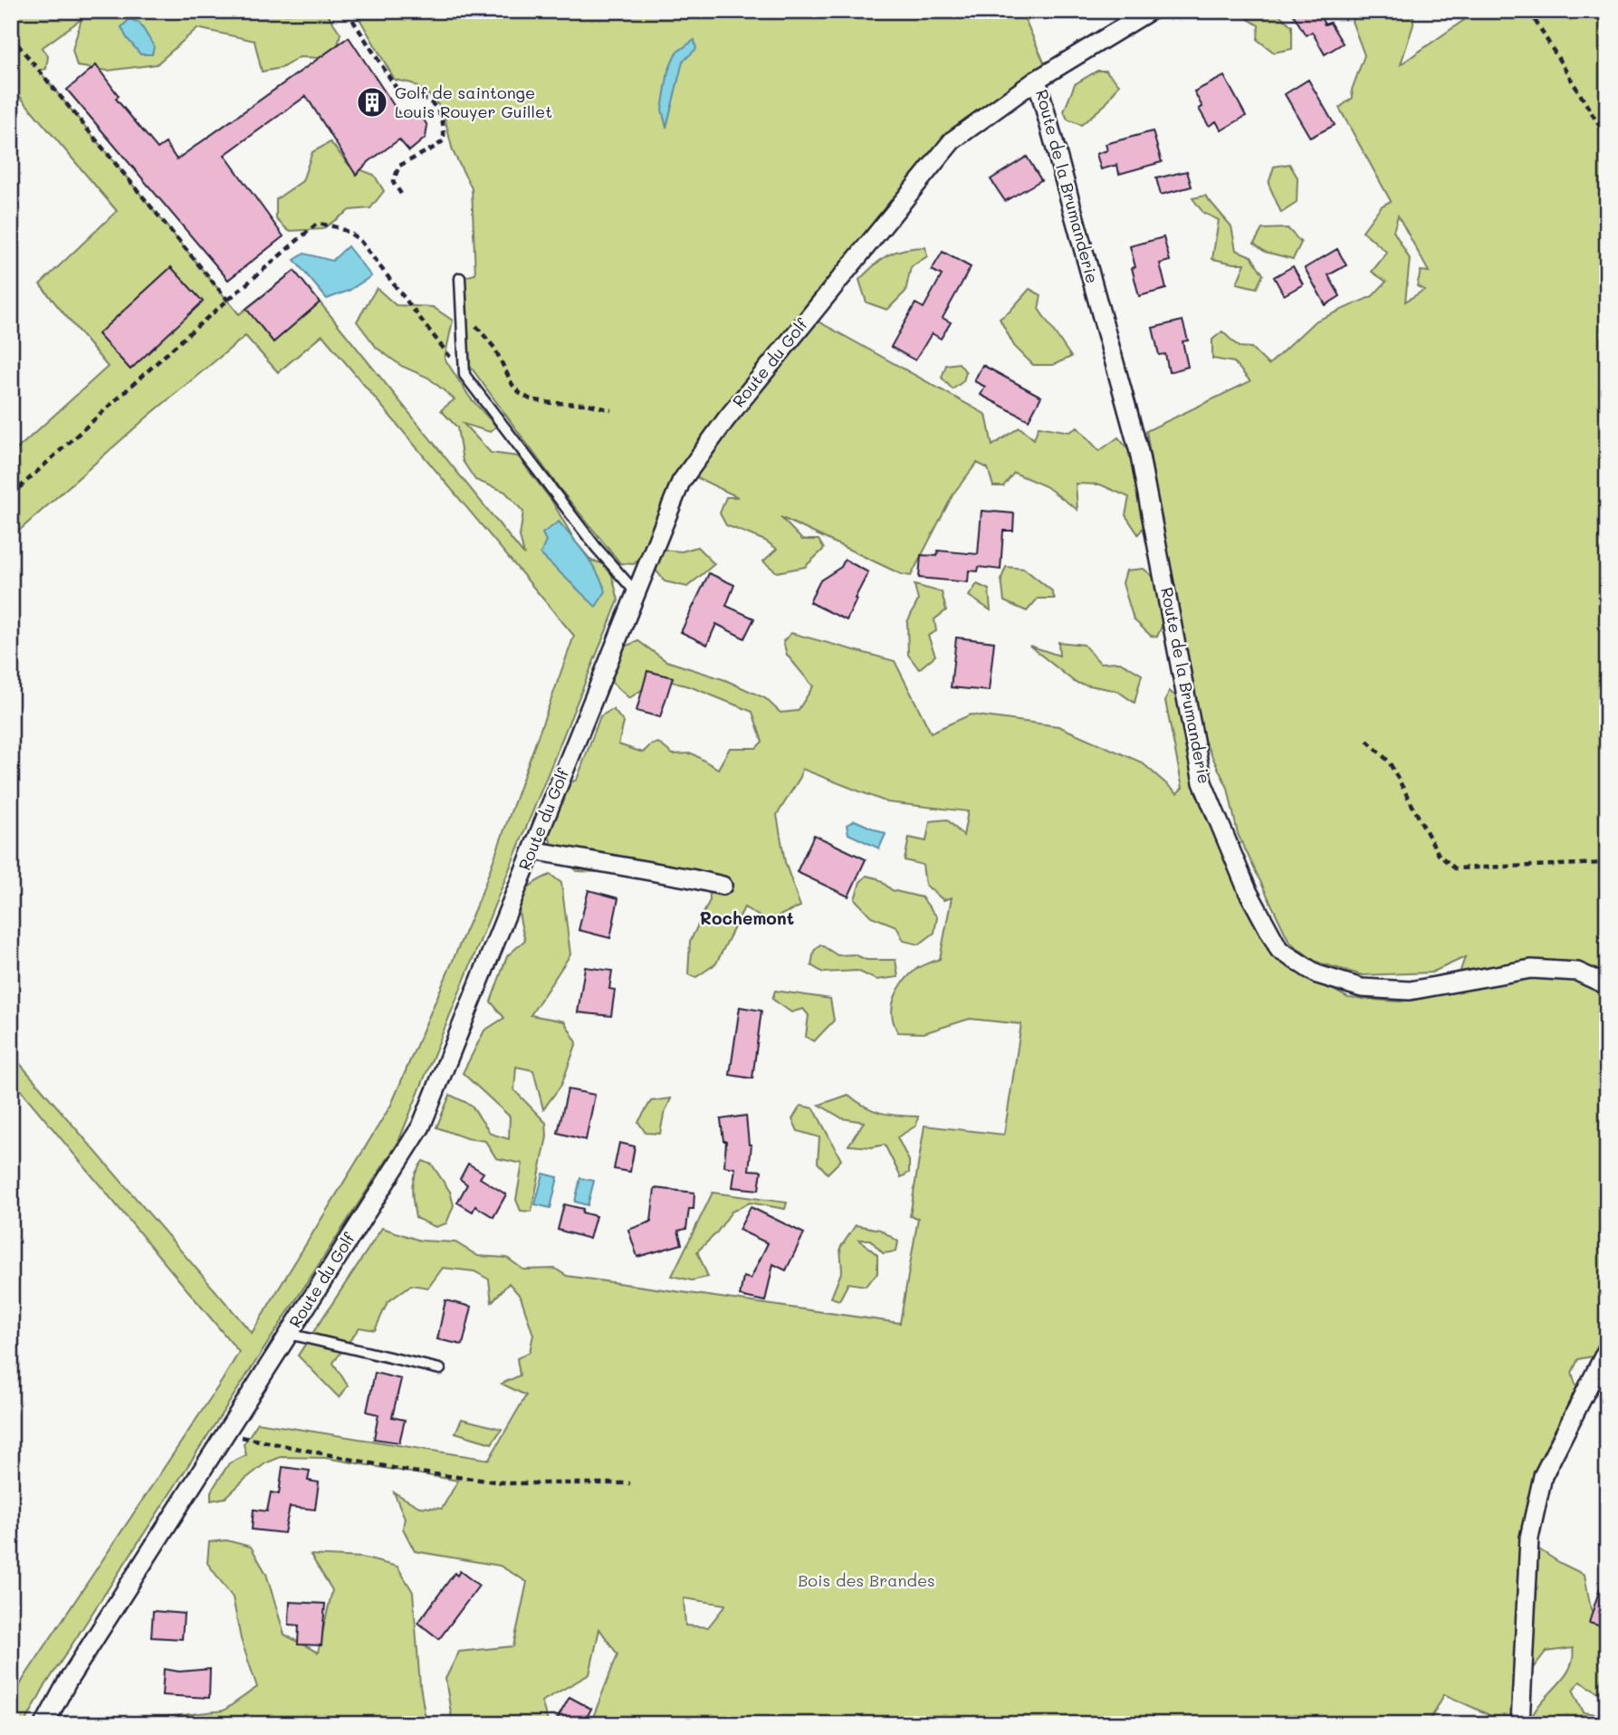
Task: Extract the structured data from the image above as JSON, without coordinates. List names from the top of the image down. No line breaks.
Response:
{"streets":{"street":["Route de la Brumanderie","Route du Golf"]},"crossings":[["Route de la Brumanderie","Route du Golf"]],"districts":["Rochemont"],"parks":["Bois des Brandes"],"places":{"building":["Golf de saintonge Louis Rouyer Guillet"]}}
